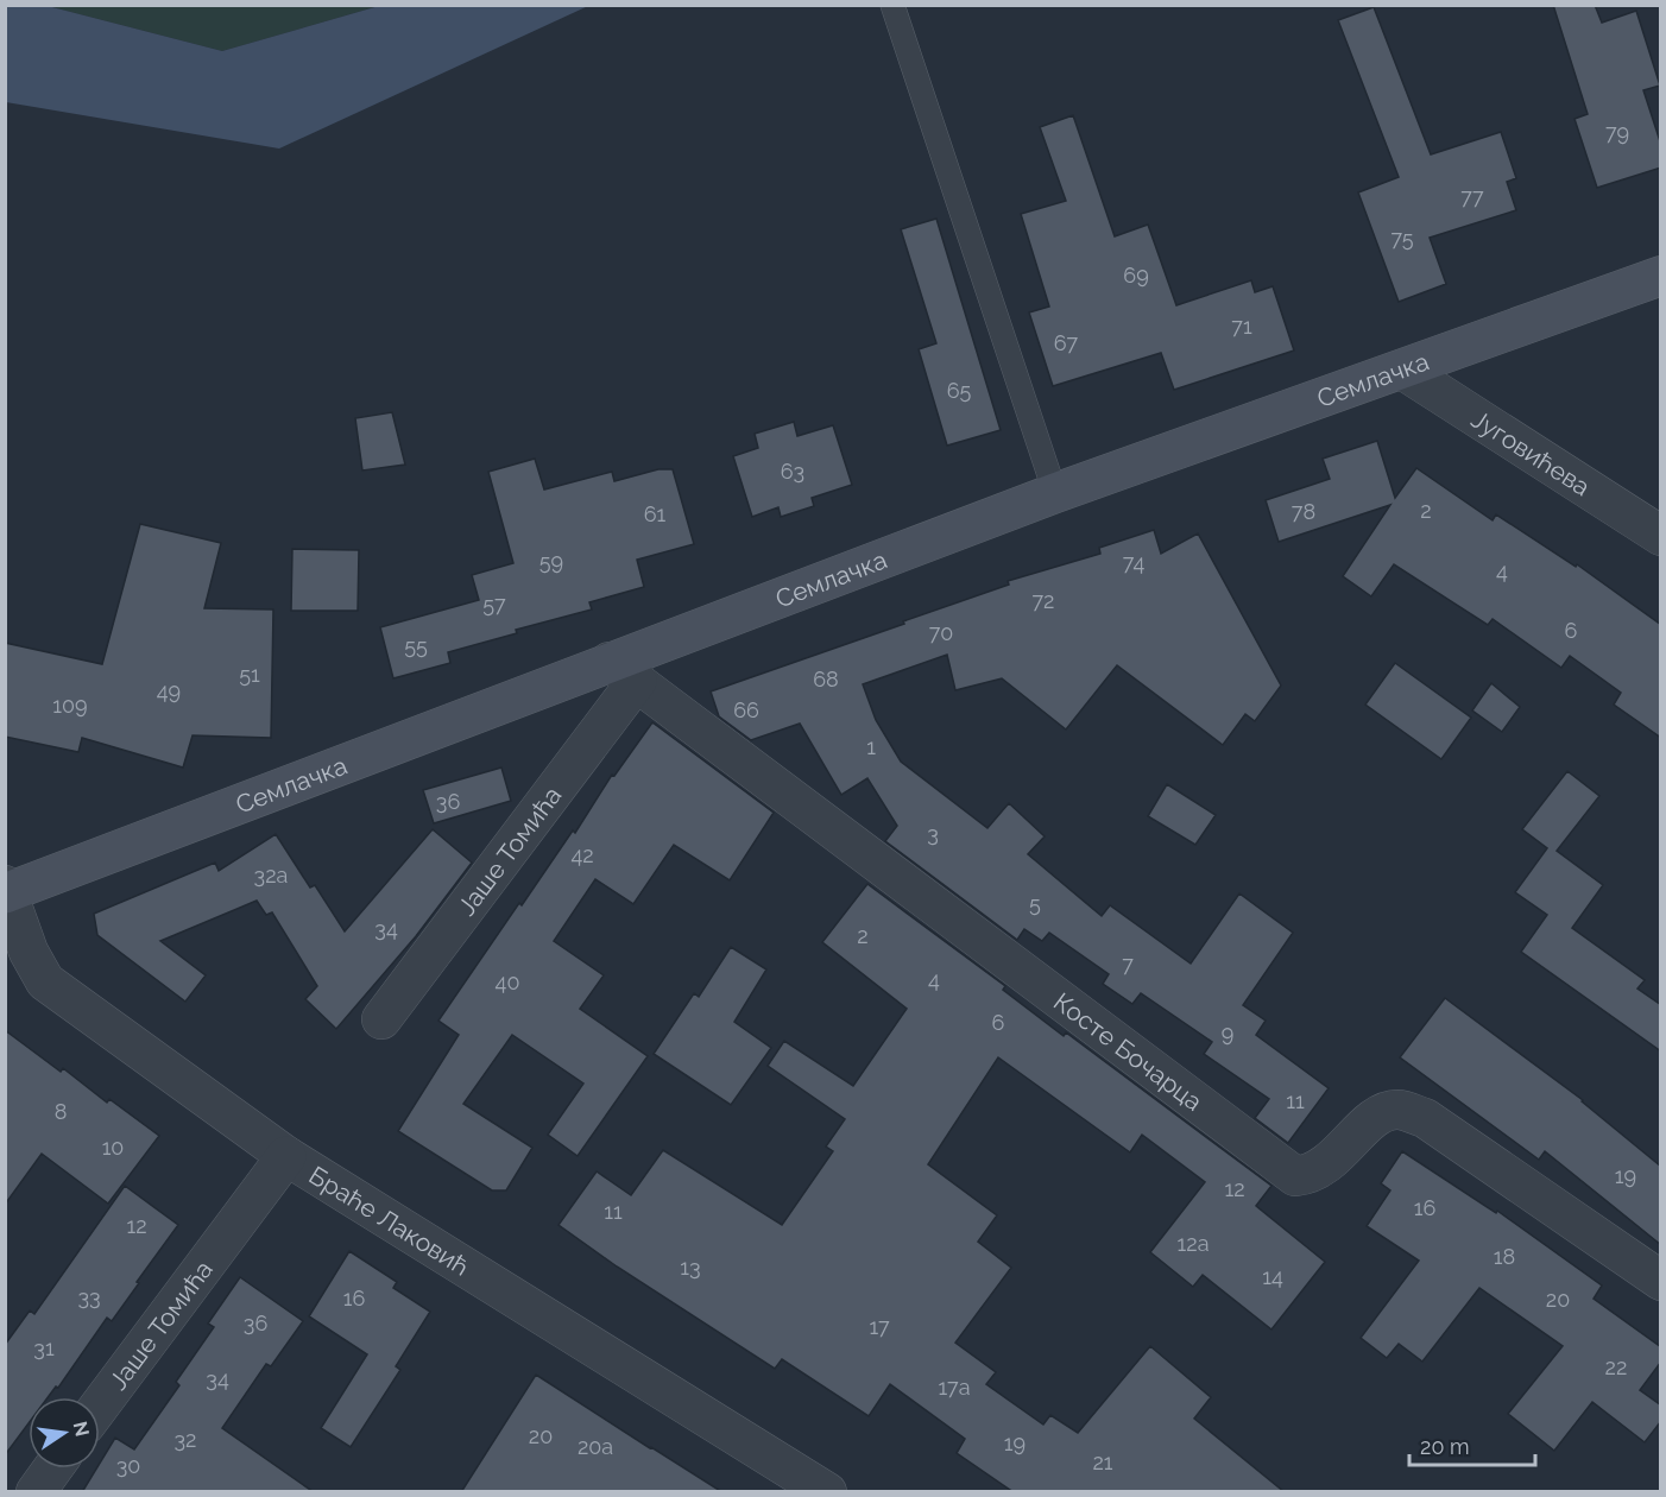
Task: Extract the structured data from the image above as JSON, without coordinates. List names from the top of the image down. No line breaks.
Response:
{"streets":{"main road":["Семлачка"],"street":["Југовићева","Јаше Томића","Косте Бочарца","Браће Лаковић"]},"crossings":[["Семлачка","Југовићева"],["Семлачка","Јаше Томића"],["Семлачка","Косте Бочарца"],["Семлачка","Браће Лаковић"],["Јаше Томића","Косте Бочарца"],["Јаше Томића","Браће Лаковић"]],"house_numbers":["79","77","75","69","71","67","65","63","2","78","61","59","74","4","72","57","6","70","55","51","68","49","109","66","1","36","3","42","32a","5","34","2","7","4","40","6","9","11","8","10","19","12","16","11","12","12a","18","13","14","33","16","20","36","17","31","22","34","17a","20","32","19","20a","21","30"],"scale_bar":"20 m","north":"right"}
